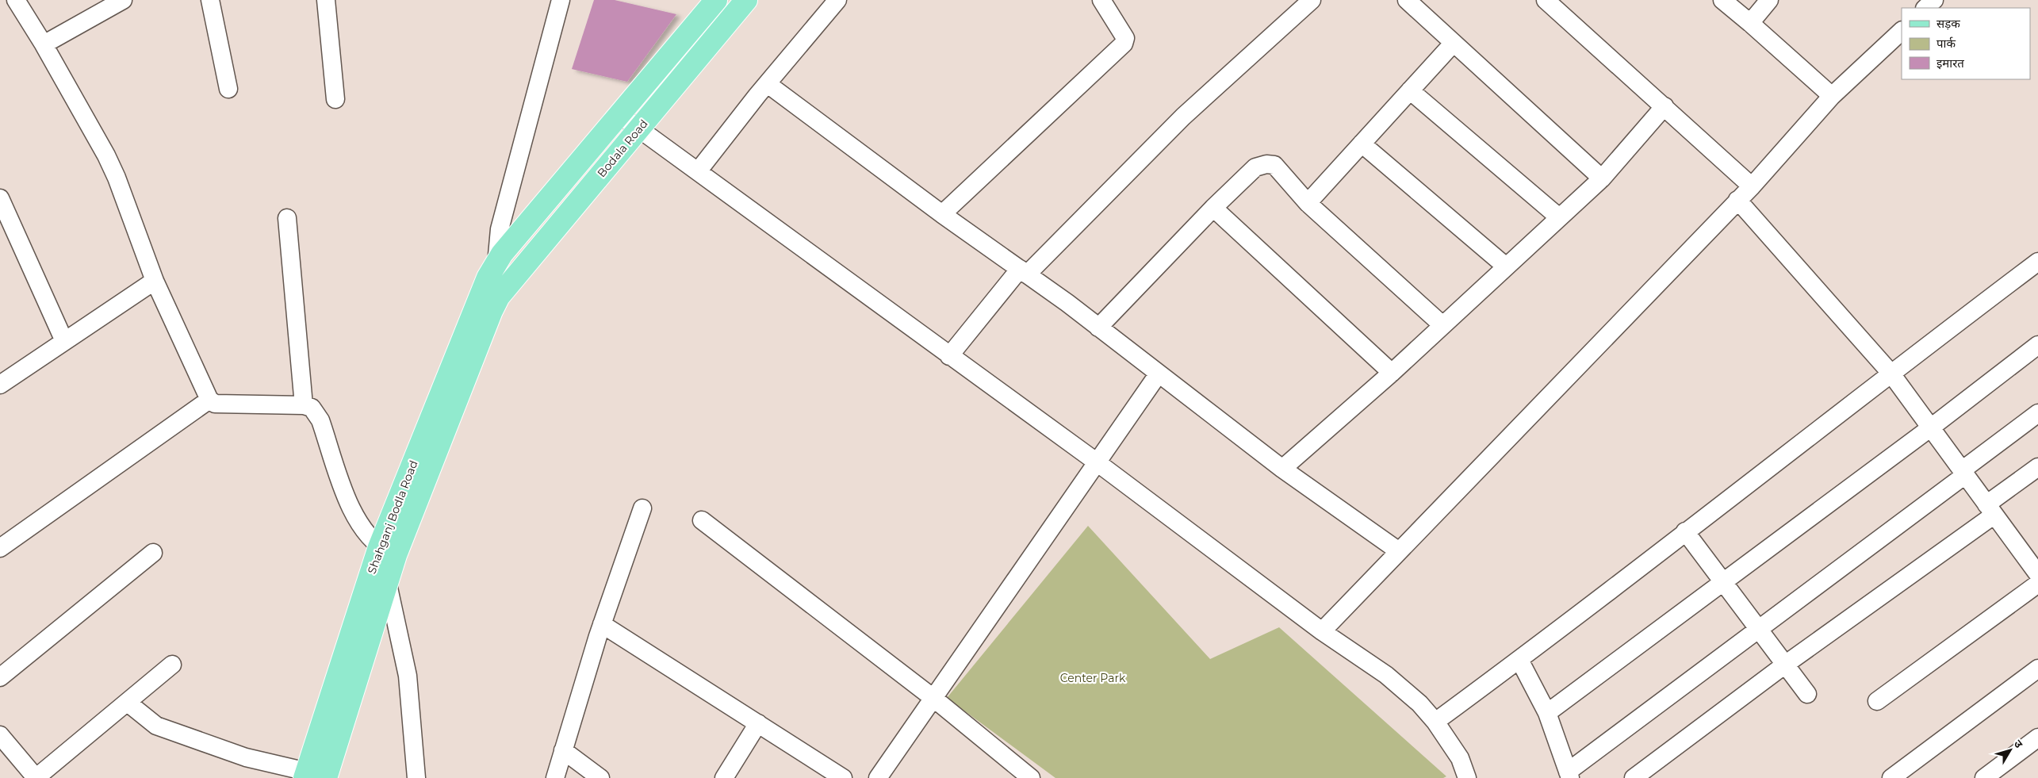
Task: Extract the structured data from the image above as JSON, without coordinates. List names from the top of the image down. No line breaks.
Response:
{"streets":{"main road":["Bodala Road","Shahganj Bodla Road"]},"crossings":[["Bodala Road","Shahganj Bodla Road"]],"parks":["Center Park"],"legend":["सड़क","पार्क","इमारत"],"north":"top right"}
